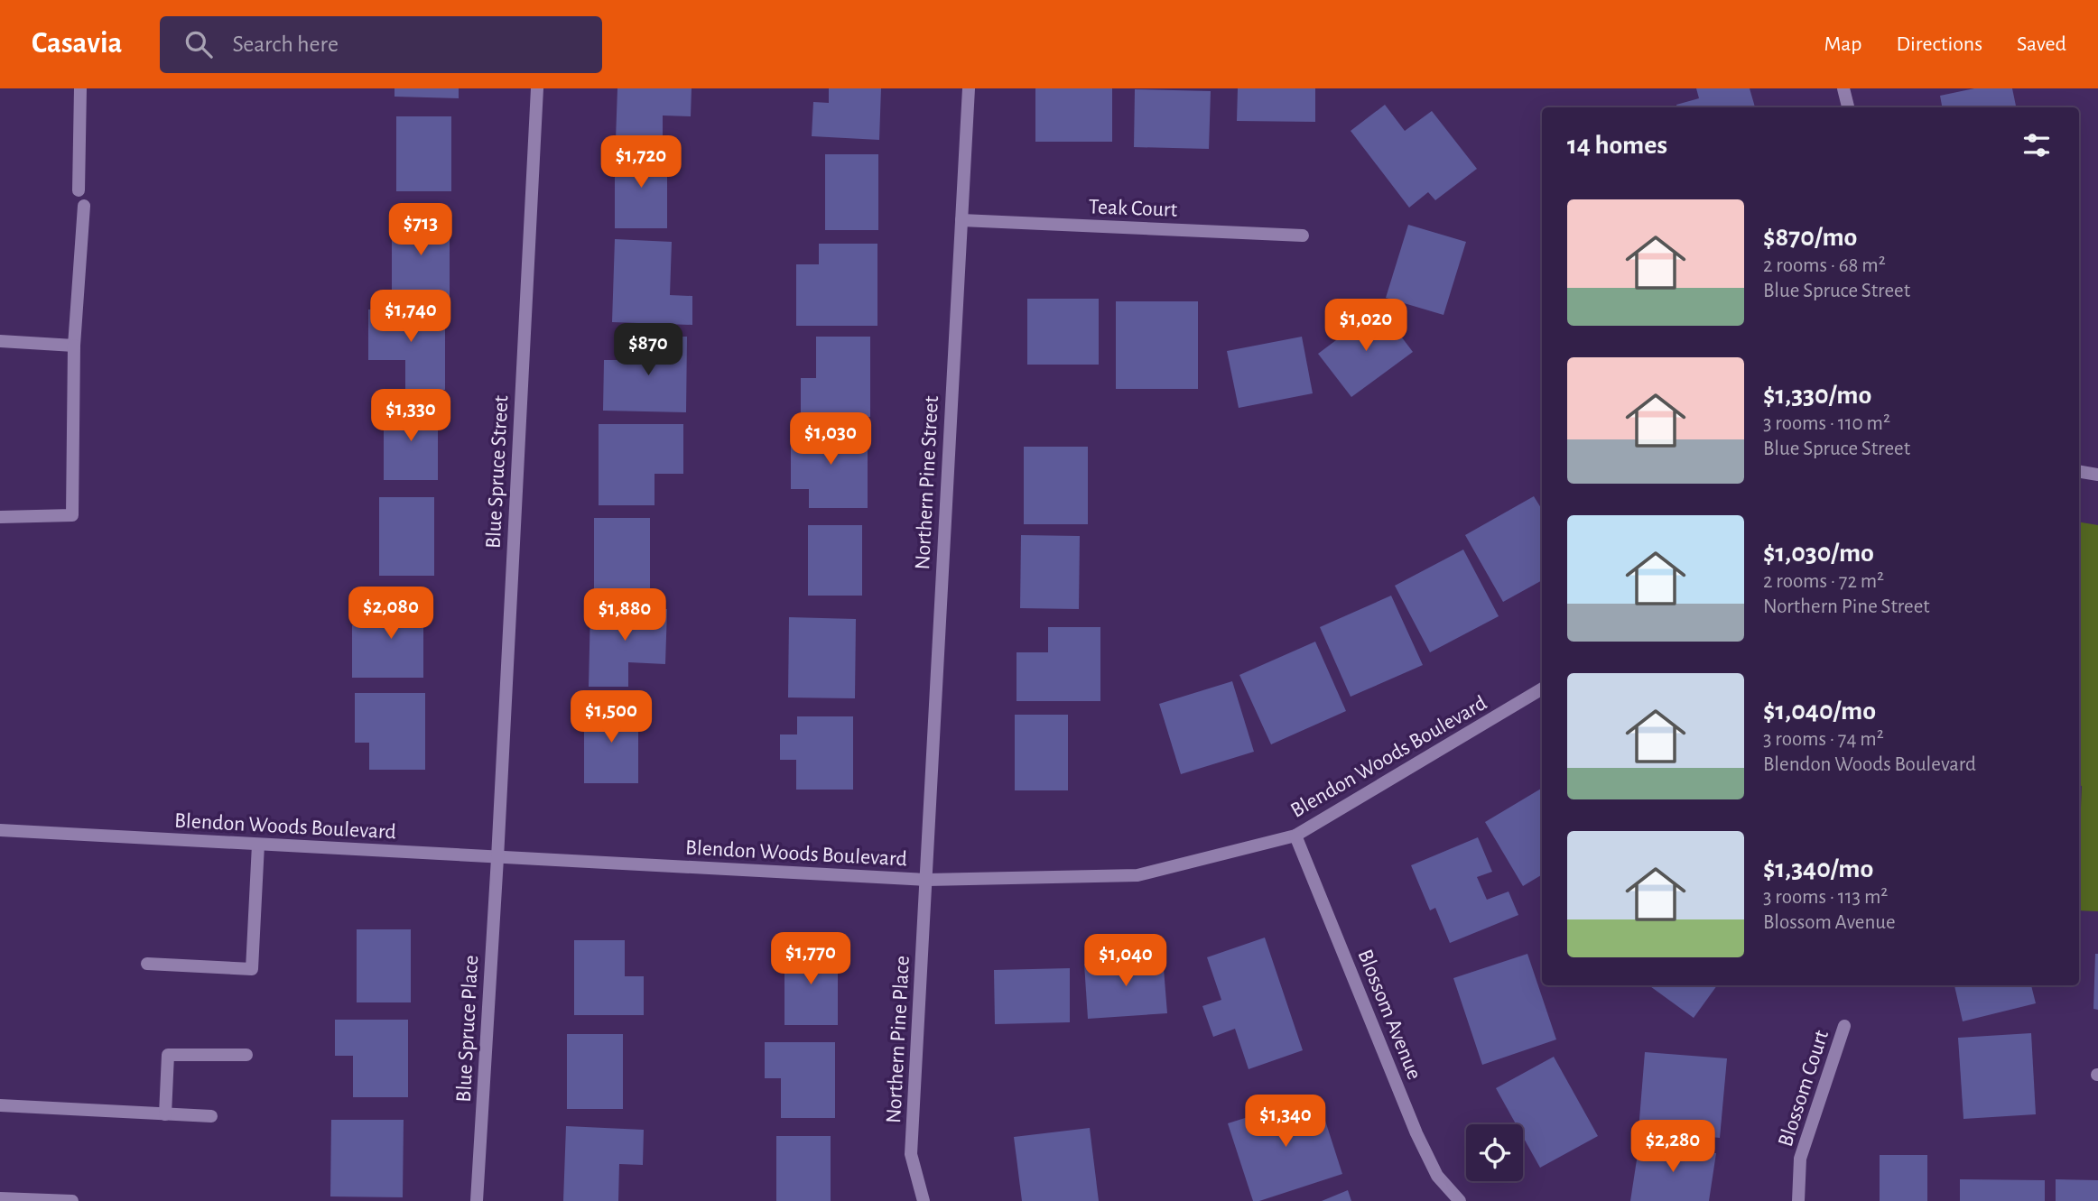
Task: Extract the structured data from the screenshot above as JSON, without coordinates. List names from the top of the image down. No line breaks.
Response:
{"streets":{"street":["Teak Court","Blue Spruce Street","Northern Pine Street","Blendon Woods Boulevard","Blossom Avenue","Blue Spruce Place","Northern Pine Place","Blossom Court"]},"crossings":[["Teak Court","Northern Pine Street"],["Blue Spruce Street","Blendon Woods Boulevard"],["Blue Spruce Street","Blue Spruce Place"],["Northern Pine Street","Blendon Woods Boulevard"],["Northern Pine Street","Northern Pine Place"],["Blendon Woods Boulevard","Blossom Avenue"],["Blendon Woods Boulevard","Blue Spruce Place"],["Blendon Woods Boulevard","Northern Pine Place"]],"page":{"header":"Casavia","search":"Search here","nav":["Map","Directions","Saved"],"heading":"14 homes","price":["$1,720","$713","$1,740","$1,020","$870","$1,330","$1,030","$2,080","$1,880","$1,500","$1,770","$1,040","$1,340","$2,280"],"list":[{"name":"$870/mo","note":"2 rooms · 68 m² · Blue Spruce Street"},{"name":"$1,330/mo","note":"3 rooms · 110 m² · Blue Spruce Street"},{"name":"$1,030/mo","note":"2 rooms · 72 m² · Northern Pine Street"},{"name":"$1,040/mo","note":"3 rooms · 74 m² · Blendon Woods Boulevard"},{"name":"$1,340/mo","note":"3 rooms · 113 m² · Blossom Avenue"}]}}
